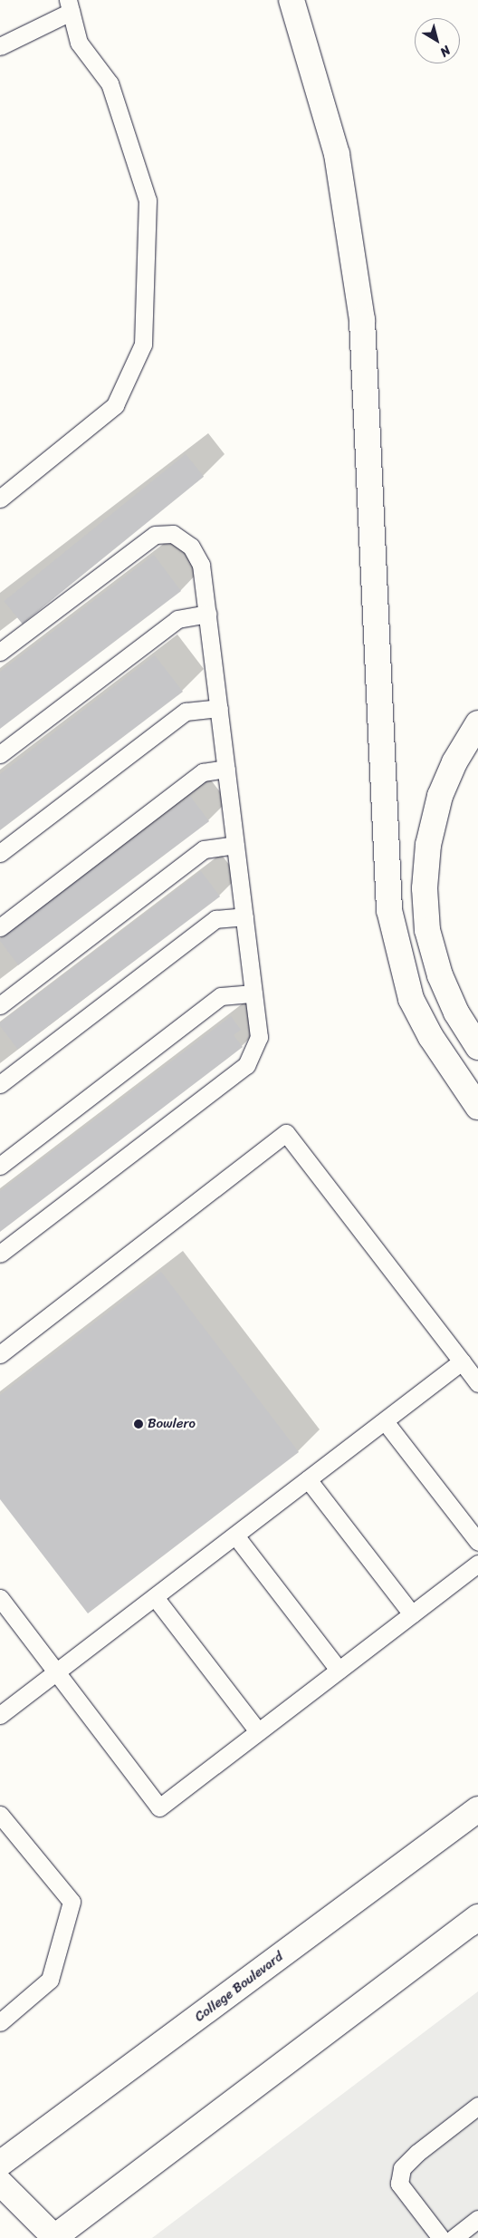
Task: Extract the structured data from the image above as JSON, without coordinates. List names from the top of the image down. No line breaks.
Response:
{"streets":{"main road":["College Boulevard"]},"places":["Bowlero"],"north":"bottom right"}
